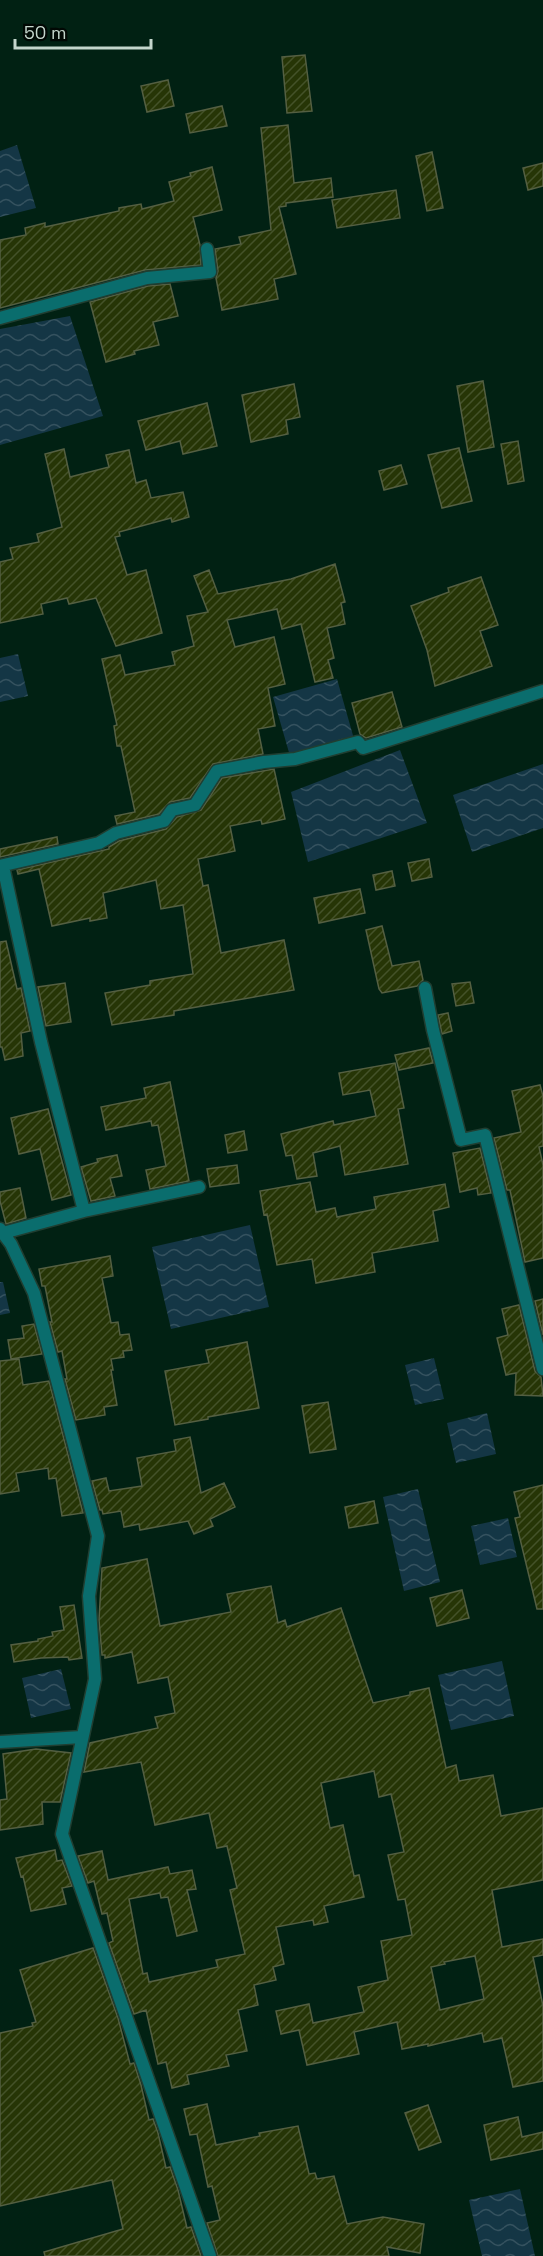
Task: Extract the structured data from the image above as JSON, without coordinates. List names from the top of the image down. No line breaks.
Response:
{"scale_bar":"50 m"}
